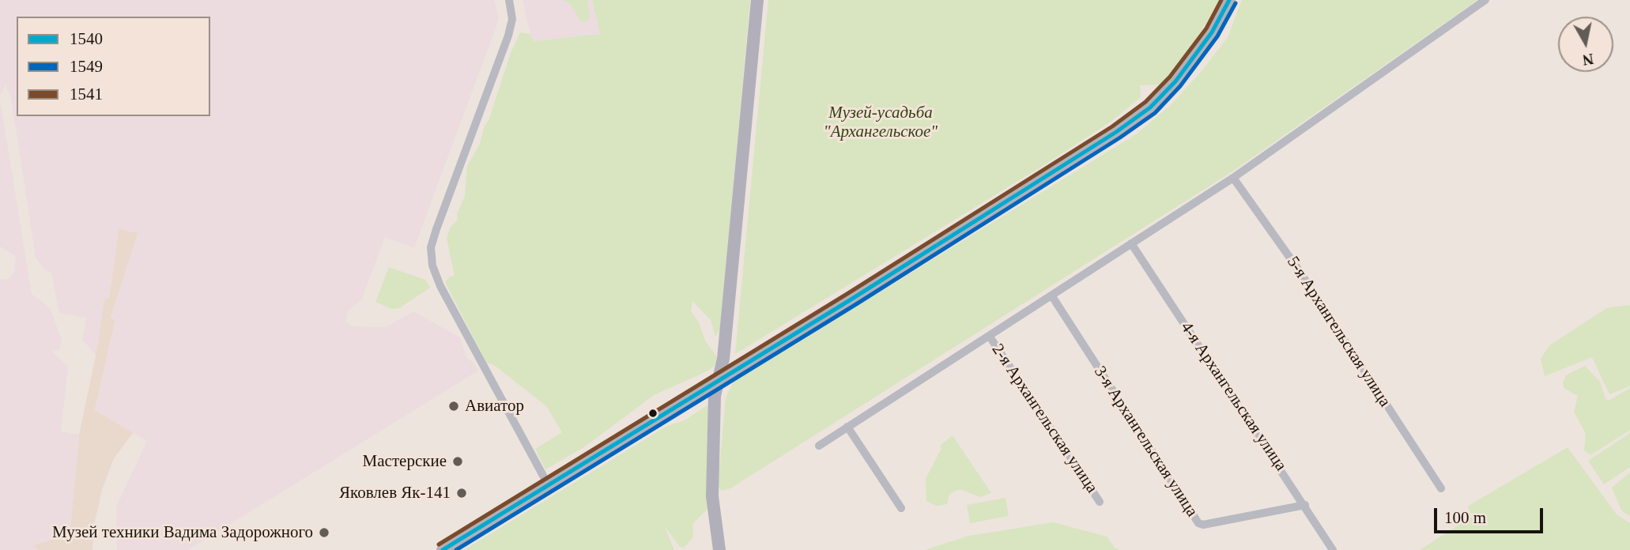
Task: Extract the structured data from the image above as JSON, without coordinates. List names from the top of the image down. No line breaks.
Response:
{"streets":{"street":["5-я Архангельская улица","4-я Архангельская улица","2-я Архангельская улица","3-я Архангельская улица"]},"crossings":[["4-я Архангельская улица","3-я Архангельская улица"]],"parks":["Музей-усадьба \"Архангельское\""],"places":["Авиатор","Мастерские","Яковлев Як-141","Музей техники Вадима Задорожного"],"lines":["transit line 1540","transit line 1541","transit line 1549"],"legend":["1540","1549","1541"],"scale_bar":"100 m","north":"bottom"}
